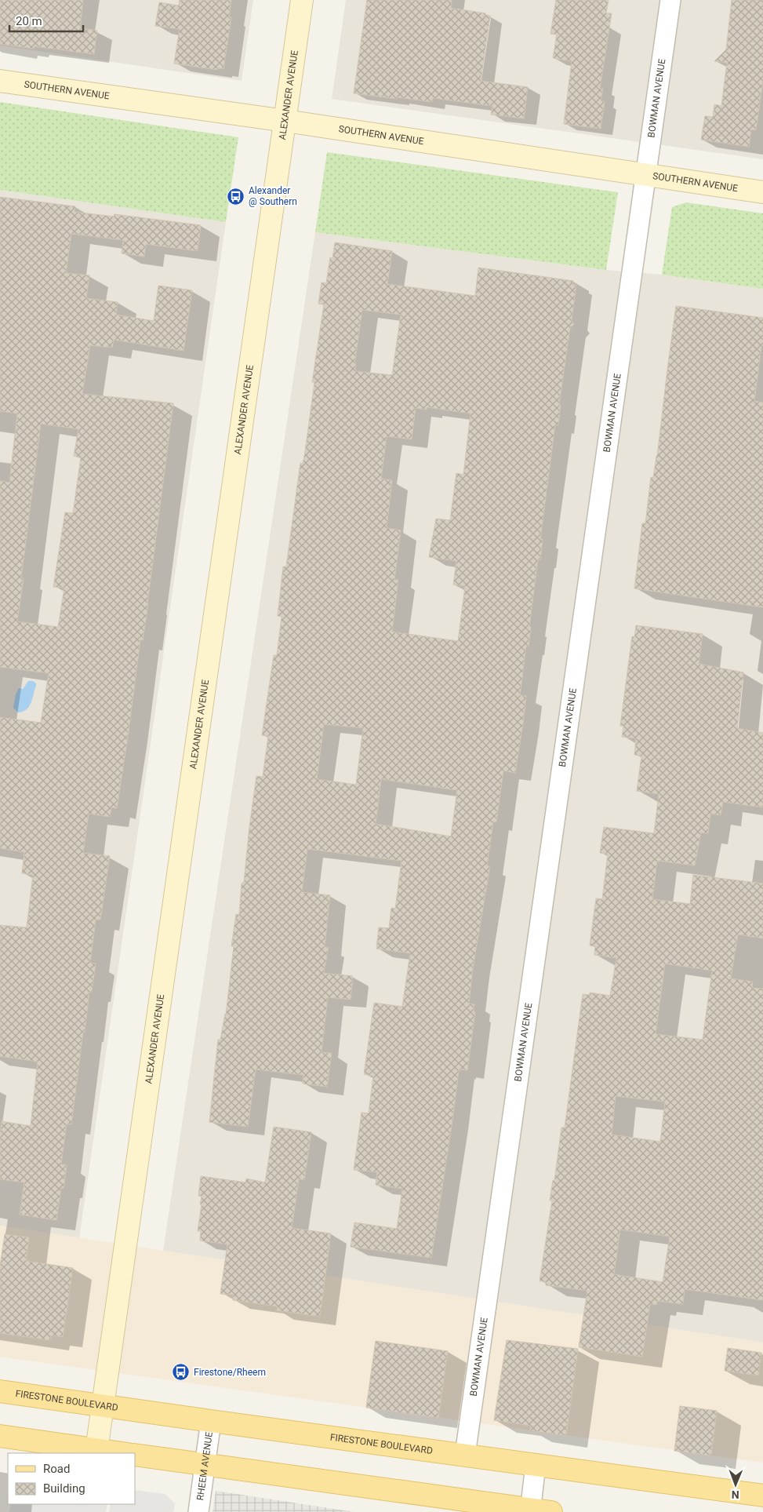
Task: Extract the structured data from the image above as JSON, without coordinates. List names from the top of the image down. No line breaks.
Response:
{"streets":{"main road":["FIRESTONE BOULEVARD"],"street":["SOUTHERN AVENUE","ALEXANDER AVENUE","BOWMAN AVENUE","RHEEM AVENUE"]},"crossings":[["SOUTHERN AVENUE","ALEXANDER AVENUE"],["SOUTHERN AVENUE","BOWMAN AVENUE"],["ALEXANDER AVENUE","FIRESTONE BOULEVARD"],["BOWMAN AVENUE","FIRESTONE BOULEVARD"],["FIRESTONE BOULEVARD","RHEEM AVENUE"]],"places":{"bus stop":["Alexander @ Southern","Firestone/Rheem"]},"legend":["Road","Building"],"scale_bar":"20 m","north":"bottom"}
